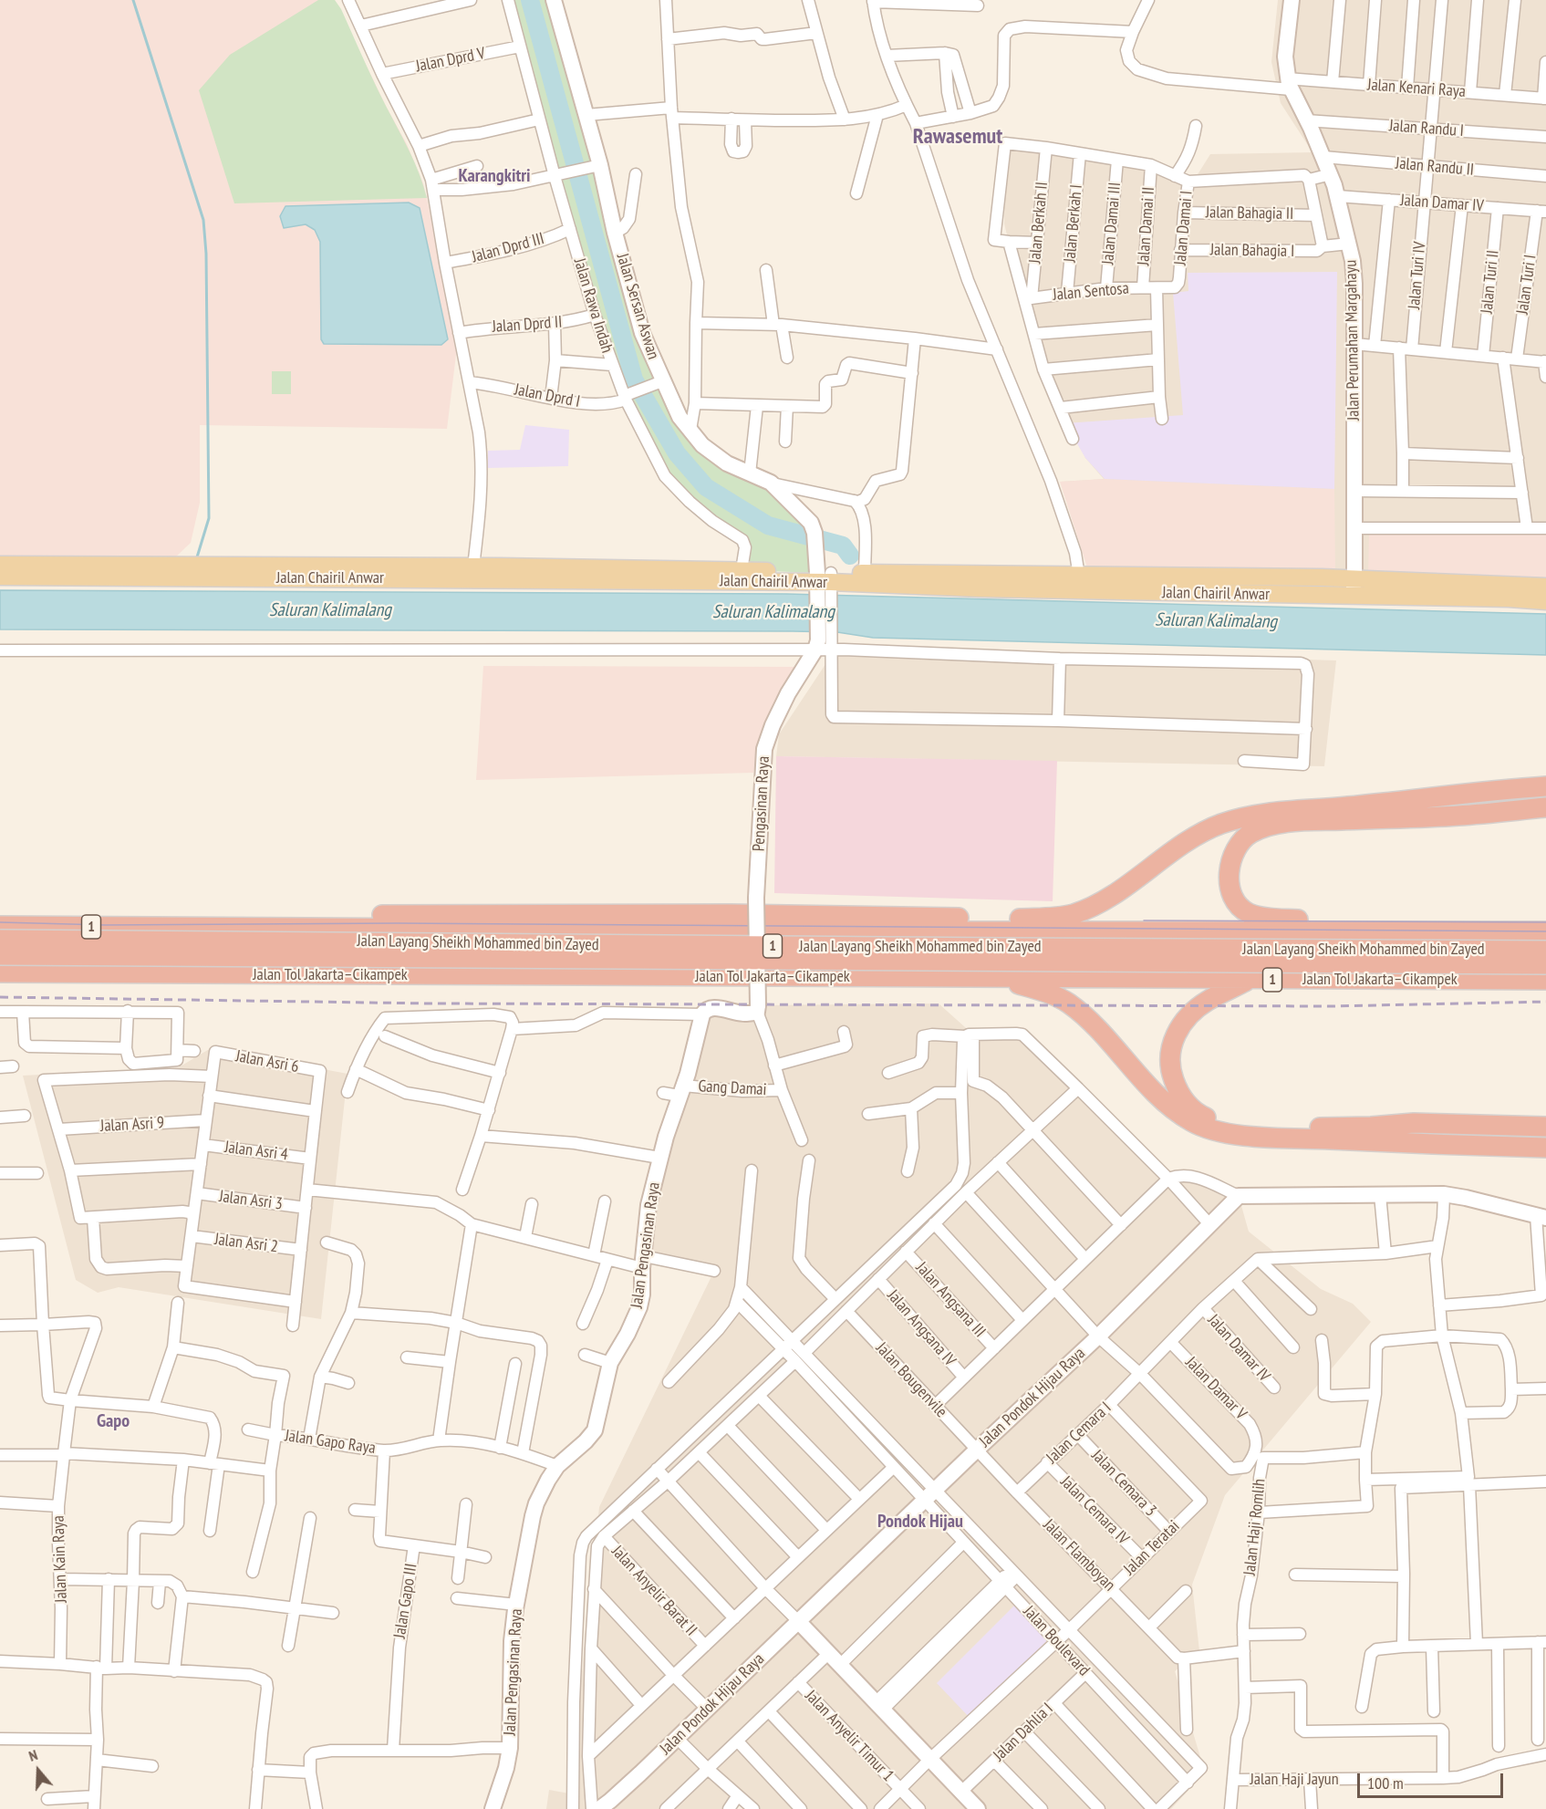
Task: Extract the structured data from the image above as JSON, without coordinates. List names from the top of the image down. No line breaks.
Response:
{"streets":{"highway":["1","Jalan Layang Sheikh Mohammed bin Zayed","Jalan Tol Jakarta–Cikampek"],"main road":["Jalan Chairil Anwar"],"street":["Jalan Dprd V","Jalan Kenari Raya","Jalan Randu I","Jalan Randu II","Jalan Damar IV","Jalan Bahagia II","Jalan Berkah II","Jalan Berkah I","Jalan Damai III","Jalan Damai II","Jalan Damai I","Jalan Dprd III","Jalan Bahagia I","Jalan Turi IV","Jalan Turi II","Jalan Turi I","Jalan Sentosa","Jalan Rawa Indah","Jalan Sersan Aswan","Jalan Dprd II","Jalan Perumahan Margahayu","Jalan Dprd I","Pengasinan Raya","Jalan Asri 6","Gang Damai","Jalan Asri 9","Jalan Asri 4","Jalan Asri 3","Jalan Asri 2","Jalan Pengasinan Raya","Jalan Angsana III","Jalan Angsana IV","Jalan Bougenvile","Jalan Damar V","Jalan Pondok Hijau Raya","Jalan Cemara I","Jalan Gapo Raya","Jalan Cemara 3","Jalan Cemara IV","Jalan Haji Romlih","Jalan Teratai","Jalan Flamboyan","Jalan Kain Raya","Jalan Anyelir Barat II","Jalan Gapo III","Jalan Boulevard","Jalan Dahlia I","Jalan Anyelir Timur 1","Jalan Haji Jayun"]},"crossings":[["Jalan Dprd V","Jalan Rawa Indah"],["Jalan Kenari Raya","Jalan Turi IV"],["Jalan Kenari Raya","Jalan Perumahan Margahayu"],["Jalan Randu I","Jalan Turi IV"],["Jalan Randu I","Jalan Perumahan Margahayu"],["Jalan Randu II","Jalan Turi IV"],["Jalan Randu II","Jalan Perumahan Margahayu"],["Jalan Damar IV","Jalan Turi IV"],["Jalan Damar IV","Jalan Turi II"],["Jalan Damar IV","Jalan Turi I"],["Jalan Damar IV","Jalan Perumahan Margahayu"],["Jalan Damar IV","Jalan Cemara I"],["Jalan Bahagia II","Jalan Damai I"],["Jalan Berkah II","Jalan Sentosa"],["Jalan Berkah I","Jalan Sentosa"],["Jalan Damai III","Jalan Sentosa"],["Jalan Damai II","Jalan Sentosa"],["Jalan Damai I","Jalan Bahagia I"],["Jalan Damai I","Jalan Sentosa"],["Jalan Dprd III","Jalan Rawa Indah"],["Jalan Bahagia I","Jalan Perumahan Margahayu"],["Jalan Rawa Indah","Jalan Dprd II"],["Jalan Rawa Indah","Jalan Dprd I"],["Jalan Rawa Indah","Jalan Chairil Anwar"],["Jalan Sersan Aswan","Jalan Dprd I"],["Jalan Sersan Aswan","Jalan Chairil Anwar"],["Jalan Perumahan Margahayu","Jalan Chairil Anwar"],["Gang Damai","Jalan Pengasinan Raya"],["Jalan Pengasinan Raya","Jalan Gapo Raya"],["Jalan Bougenvile","Jalan Pondok Hijau Raya"],["Jalan Bougenvile","Jalan Flamboyan"],["Jalan Damar V","Jalan Cemara I"],["Jalan Pondok Hijau Raya","Jalan Flamboyan"],["Jalan Pondok Hijau Raya","Jalan Boulevard"],["Jalan Cemara I","Jalan Cemara 3"],["Jalan Cemara I","Jalan Cemara IV"],["Jalan Cemara I","Jalan Teratai"],["Jalan Cemara I","Jalan Flamboyan"],["Jalan Gapo Raya","Jalan Gapo III"],["Jalan Cemara 3","Jalan Teratai"],["Jalan Cemara IV","Jalan Teratai"],["Jalan Haji Romlih","Jalan Haji Jayun"],["Jalan Teratai","Jalan Flamboyan"],["Jalan Teratai","Jalan Boulevard"],["Jalan Teratai","Jalan Anyelir Timur 1"],["Jalan Boulevard","Jalan Dahlia I"]],"districts":["Rawasemut","Karangkitri","Gapo","Pondok Hijau"],"water":["Saluran Kalimalang"],"scale_bar":"100 m","north":"top"}
